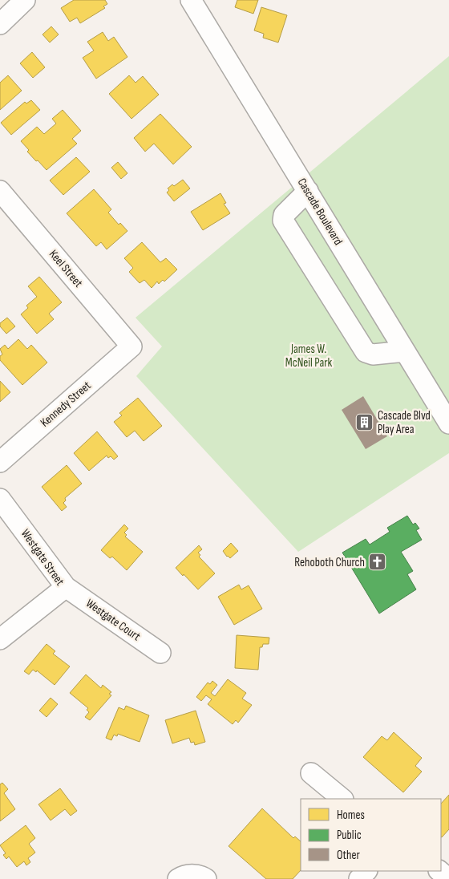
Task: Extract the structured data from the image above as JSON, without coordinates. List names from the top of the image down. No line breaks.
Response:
{"streets":{"street":["Cascade Boulevard","Keel Street","Kennedy Street","Westgate Street","Westgate Court"]},"crossings":[["Keel Street","Kennedy Street"],["Westgate Street","Westgate Court"]],"parks":["James W. McNeil Park"],"places":{"building":["Cascade Blvd Play Area"],"church":["Rehoboth Church"]},"legend":["Homes","Public","Other"]}
